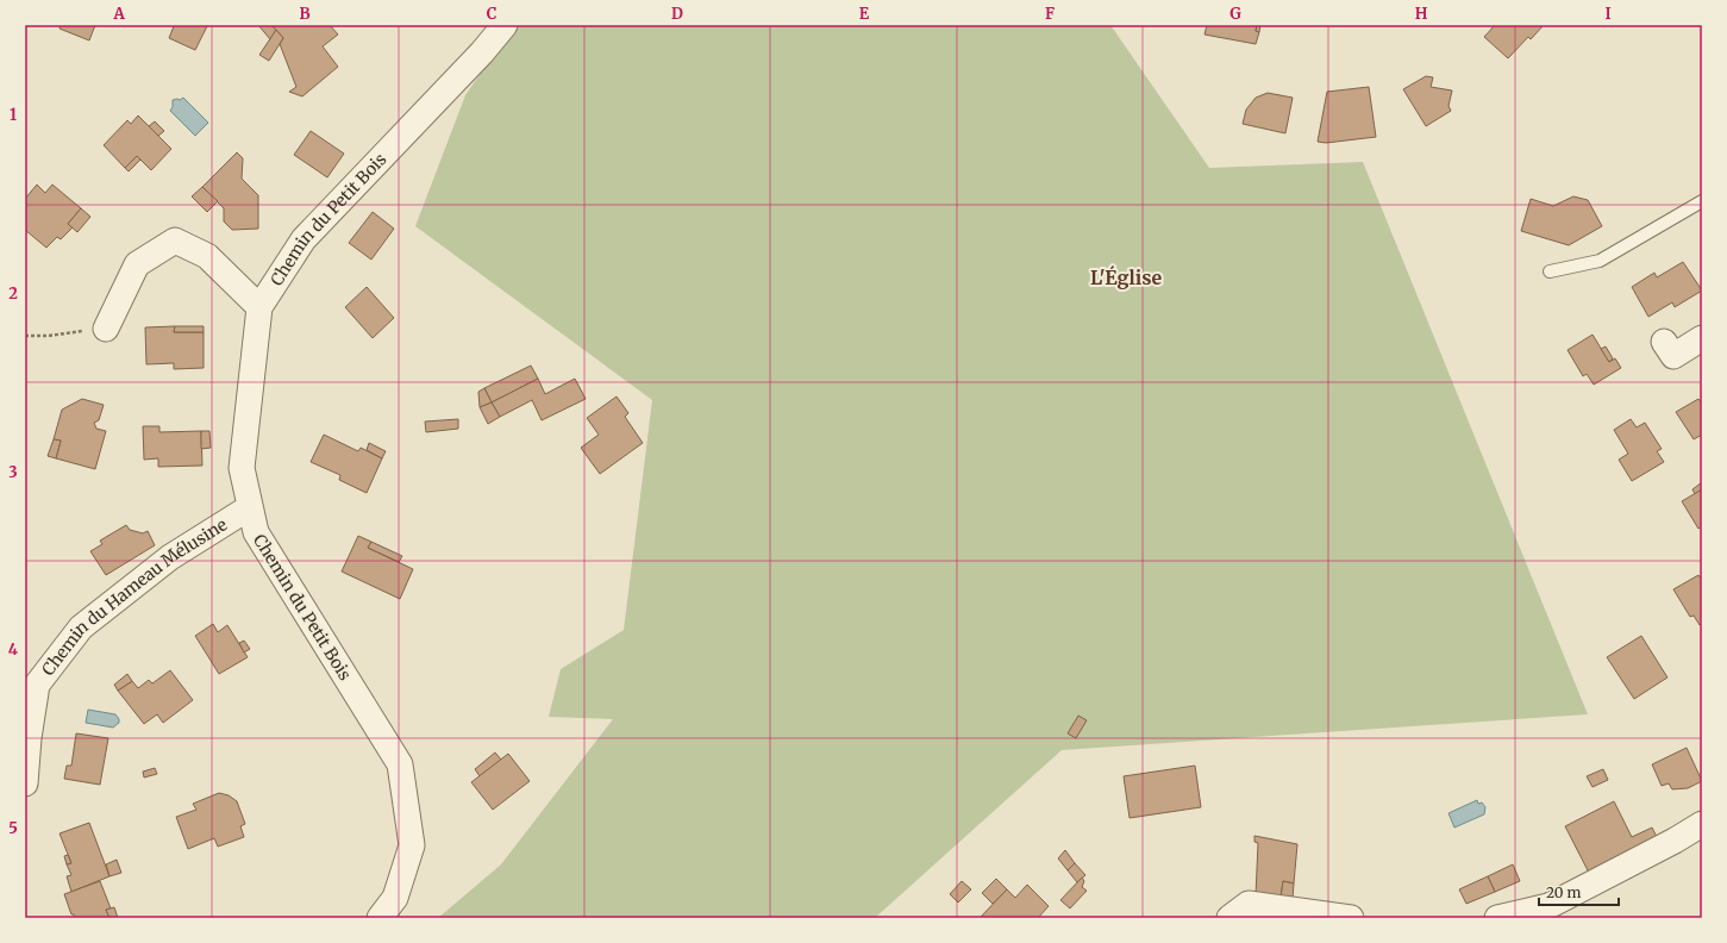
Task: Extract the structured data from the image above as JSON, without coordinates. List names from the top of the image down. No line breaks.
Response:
{"streets":{"street":["Chemin du Petit Bois","Chemin du Hameau Mélusine"]},"crossings":[["Chemin du Petit Bois","Chemin du Hameau Mélusine"]],"districts":["L'Église"],"scale_bar":"20 m","grid":{"columns":["A","B","C","D","E","F","G","H","I"],"rows":["1","2","3","4","5"]}}
